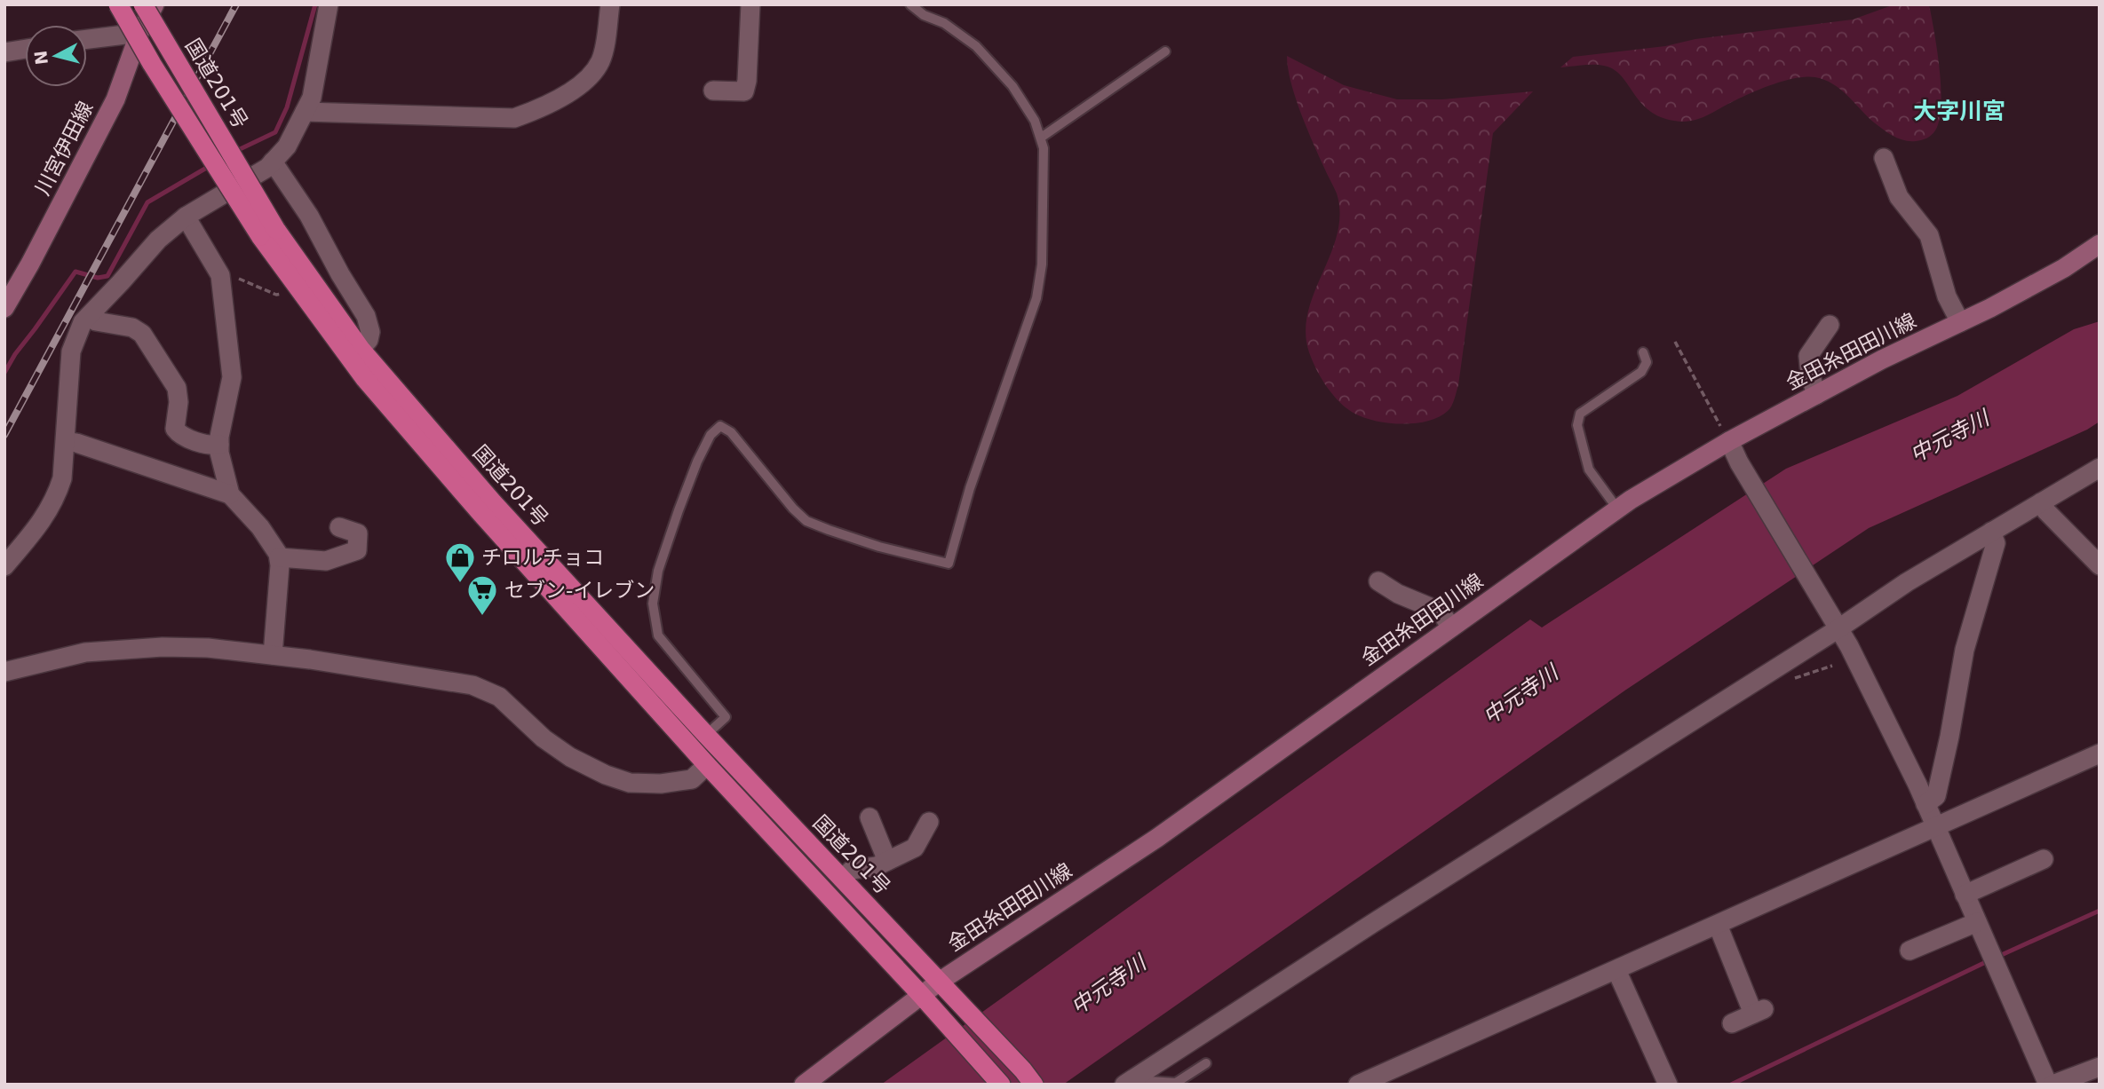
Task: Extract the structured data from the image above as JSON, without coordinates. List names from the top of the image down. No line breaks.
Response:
{"streets":{"highway":["国道201号"],"main road":["川宮伊田線","金田糸田田川線"]},"crossings":[["国道201号","金田糸田田川線"]],"districts":["大字川宮"],"water":["中元寺川"],"places":{"shop":["チロルチョコ"],"supermarket":["セブン-イレブン"]},"north":"left"}
